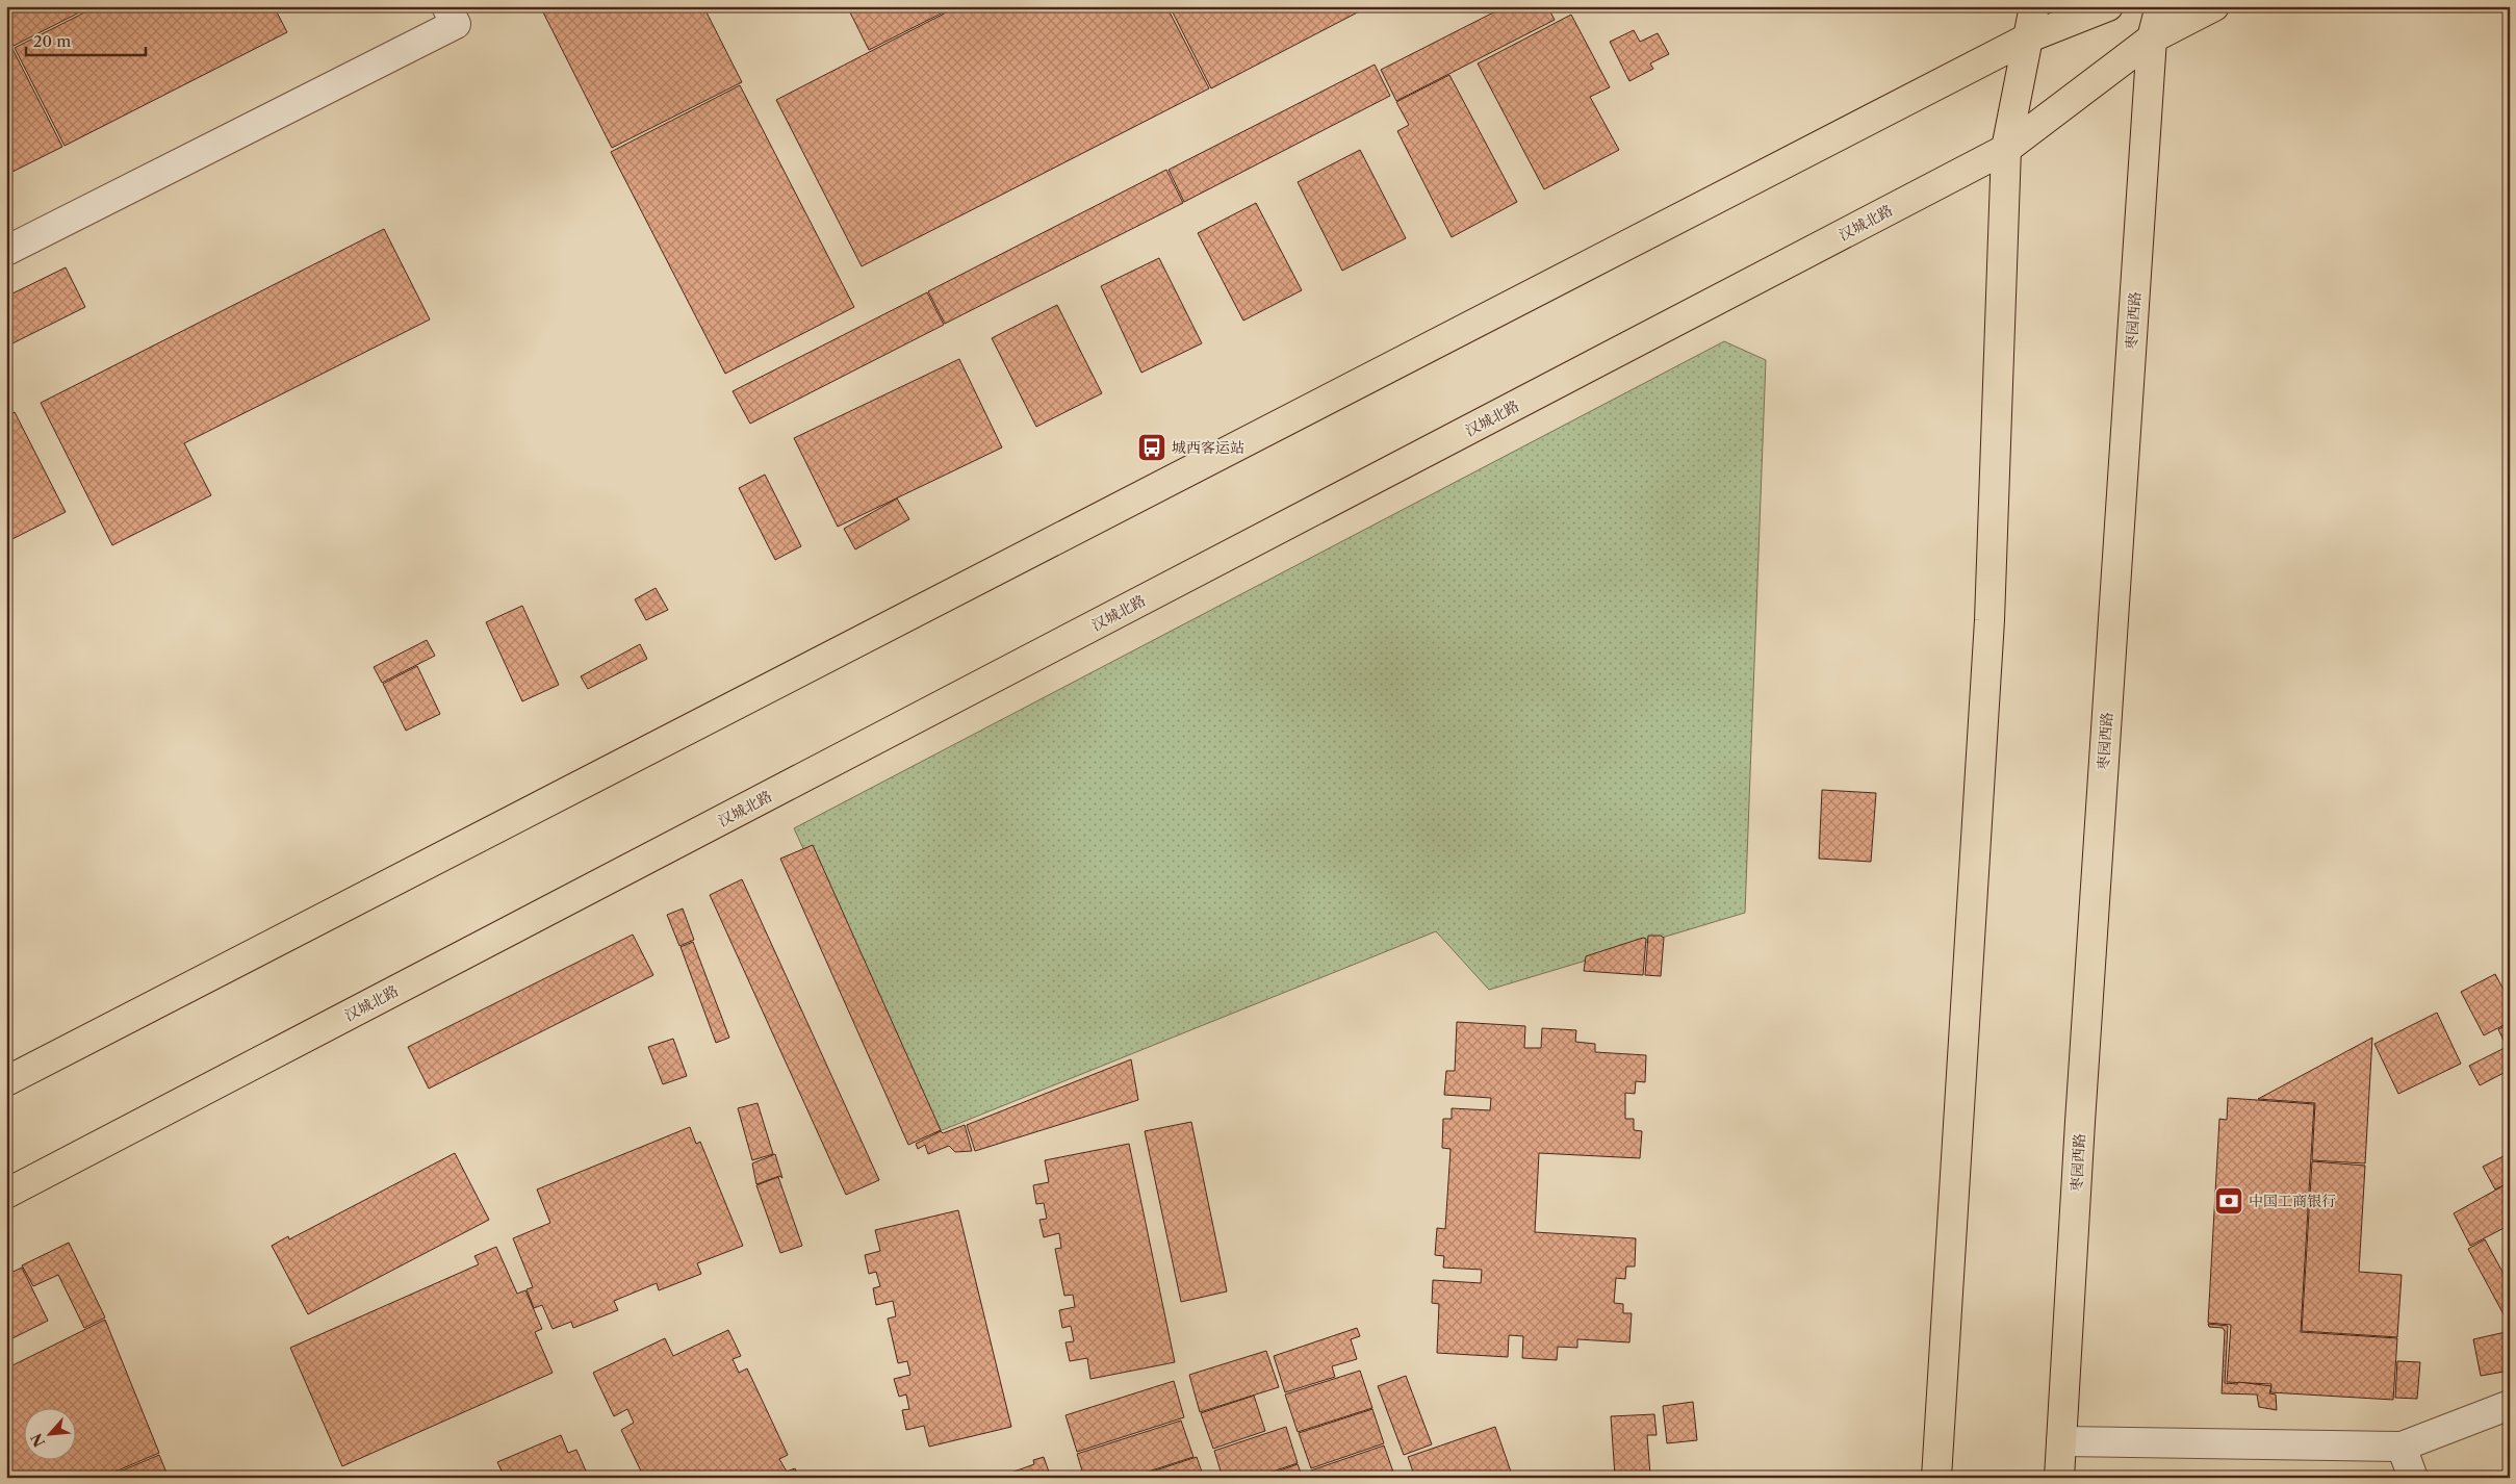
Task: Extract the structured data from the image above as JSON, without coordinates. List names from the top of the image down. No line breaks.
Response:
{"streets":{"main road":["汉城北路","枣园西路"]},"crossings":[["汉城北路","枣园西路"]],"places":{"bus stop":["城西客运站"],"bank":["中国工商银行"]},"scale_bar":"20 m","north":"bottom left"}
